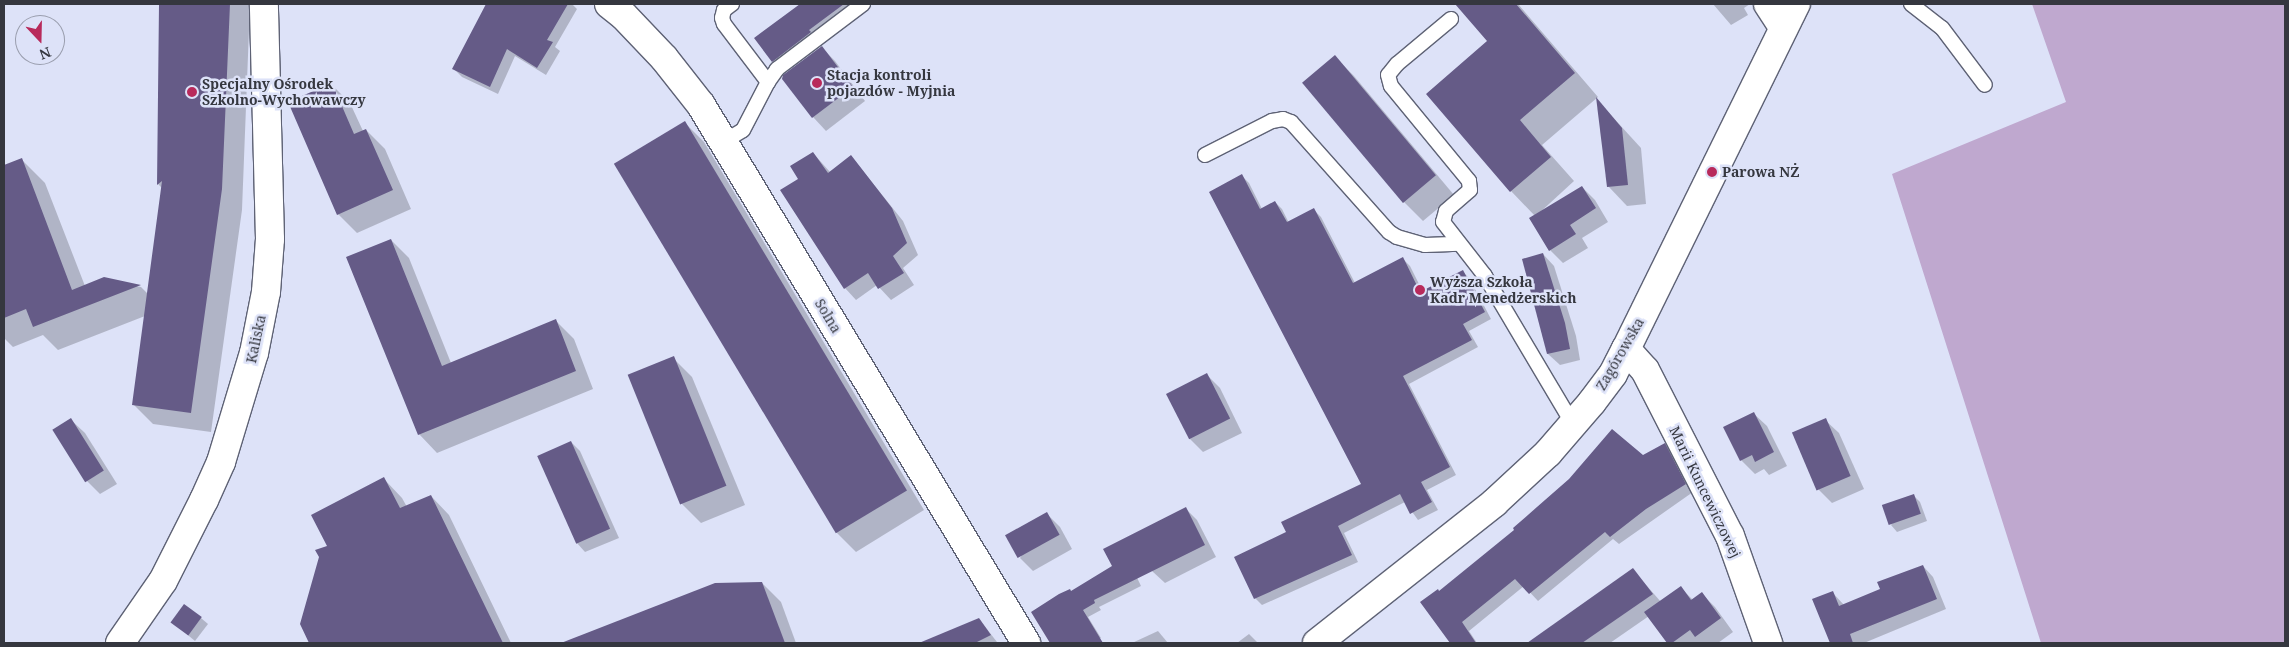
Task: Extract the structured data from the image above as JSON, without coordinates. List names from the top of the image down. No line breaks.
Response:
{"streets":{"street":["Solna","Kaliska","Zagórowska","Marii Kuncewiczowej"]},"crossings":[["Zagórowska","Marii Kuncewiczowej"]],"places":["Stacja kontroli pojazdów - Myjnia","Specjalny Ośrodek Szkolno-Wychowawczy","Parowa NŻ","Wyższa Szkoła Kadr Menedżerskich"],"north":"bottom"}
